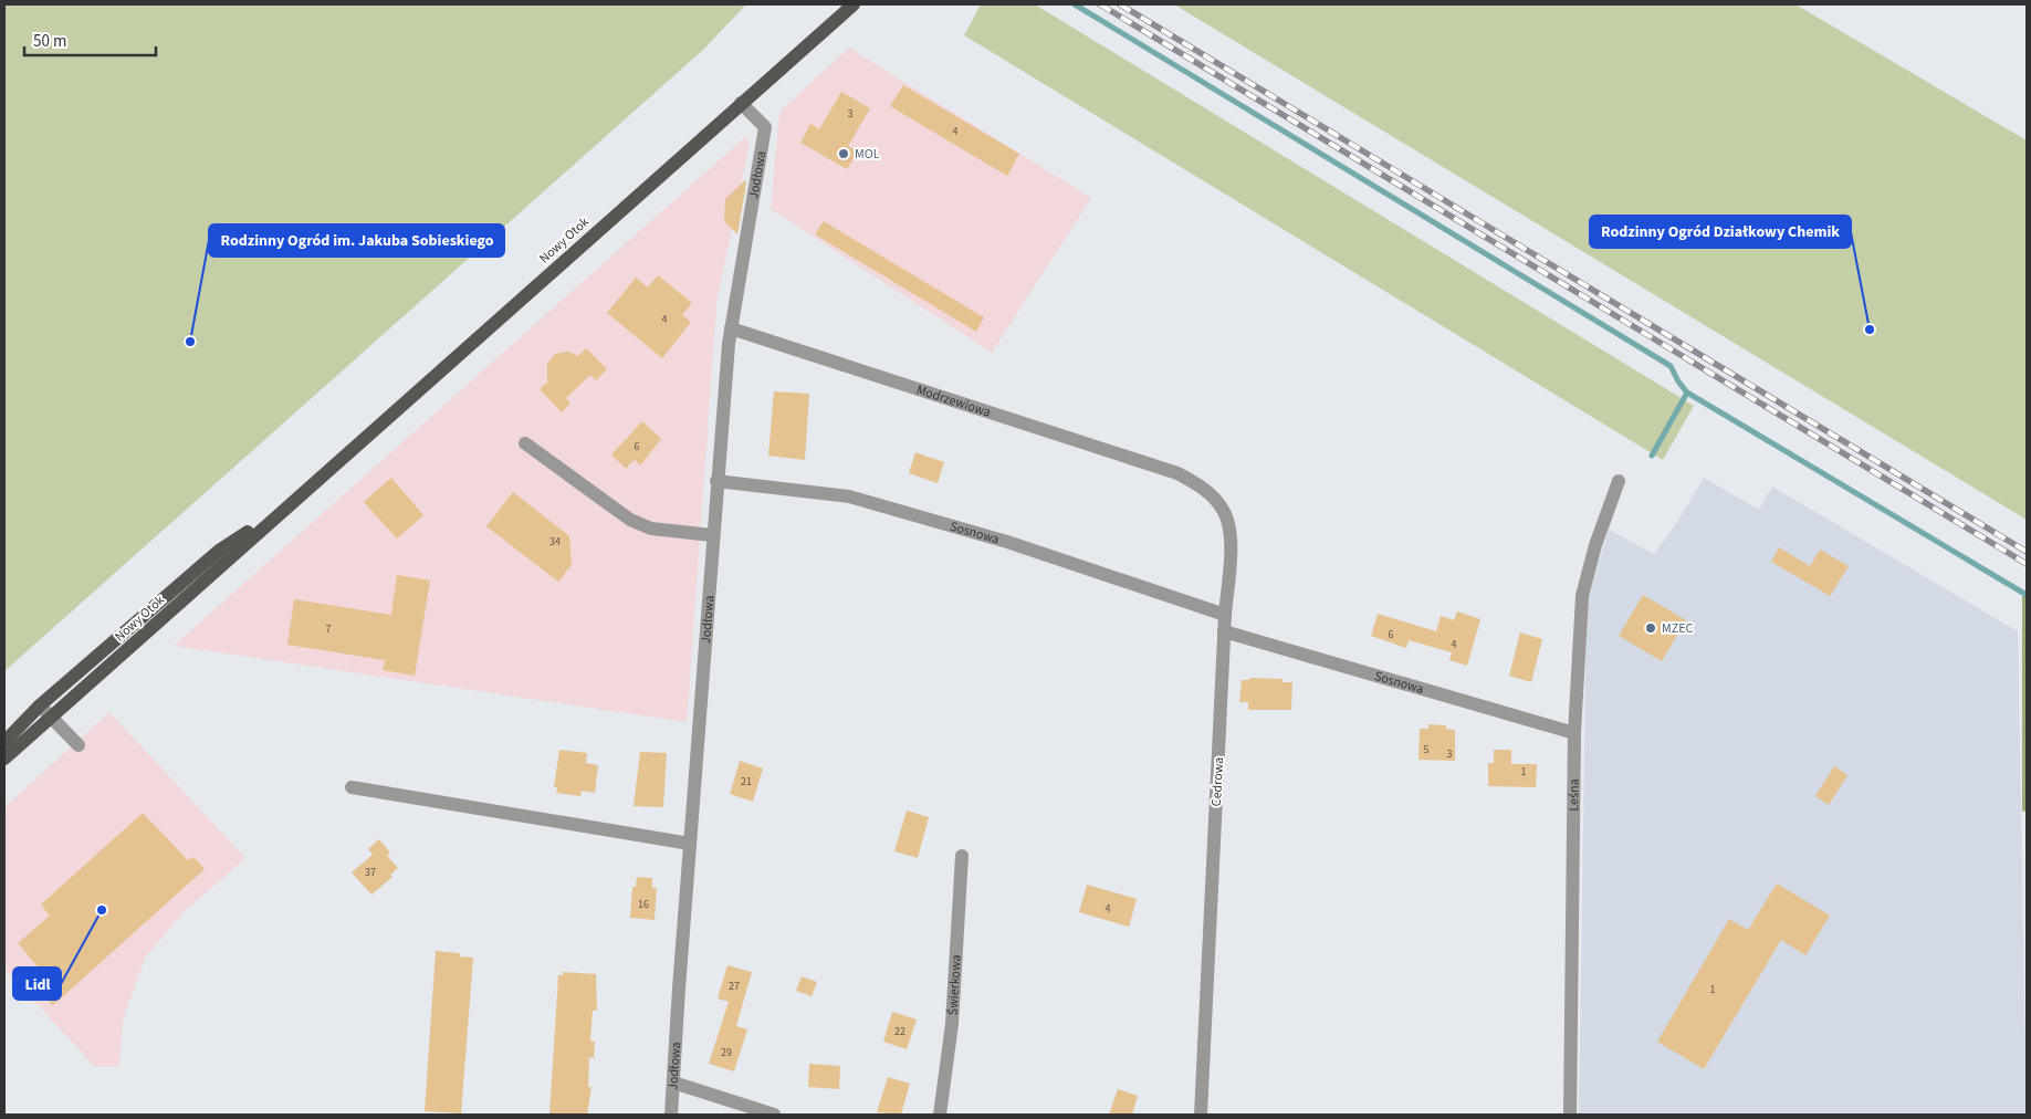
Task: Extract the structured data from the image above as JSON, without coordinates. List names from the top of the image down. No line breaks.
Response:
{"streets":{"main road":["Nowy Otok"],"street":["Jodłowa","Modrzewiowa","Sosnowa","Cedrowa","Leśna","Świerkowa"]},"crossings":[["Jodłowa","Nowy Otok"],["Jodłowa","Modrzewiowa"],["Jodłowa","Sosnowa"],["Modrzewiowa","Cedrowa"],["Sosnowa","Cedrowa"],["Sosnowa","Leśna"]],"places":["MOL","Rodzinny Ogród Działkowy Chemik","Rodzinny Ogród im. Jakuba Sobieskiego","MZEC","Lidl"],"house_numbers":["3","4","4","6","34","7","6","4","5","3","1","21","37","16","4","27","1","22","29"],"scale_bar":"50 m"}
